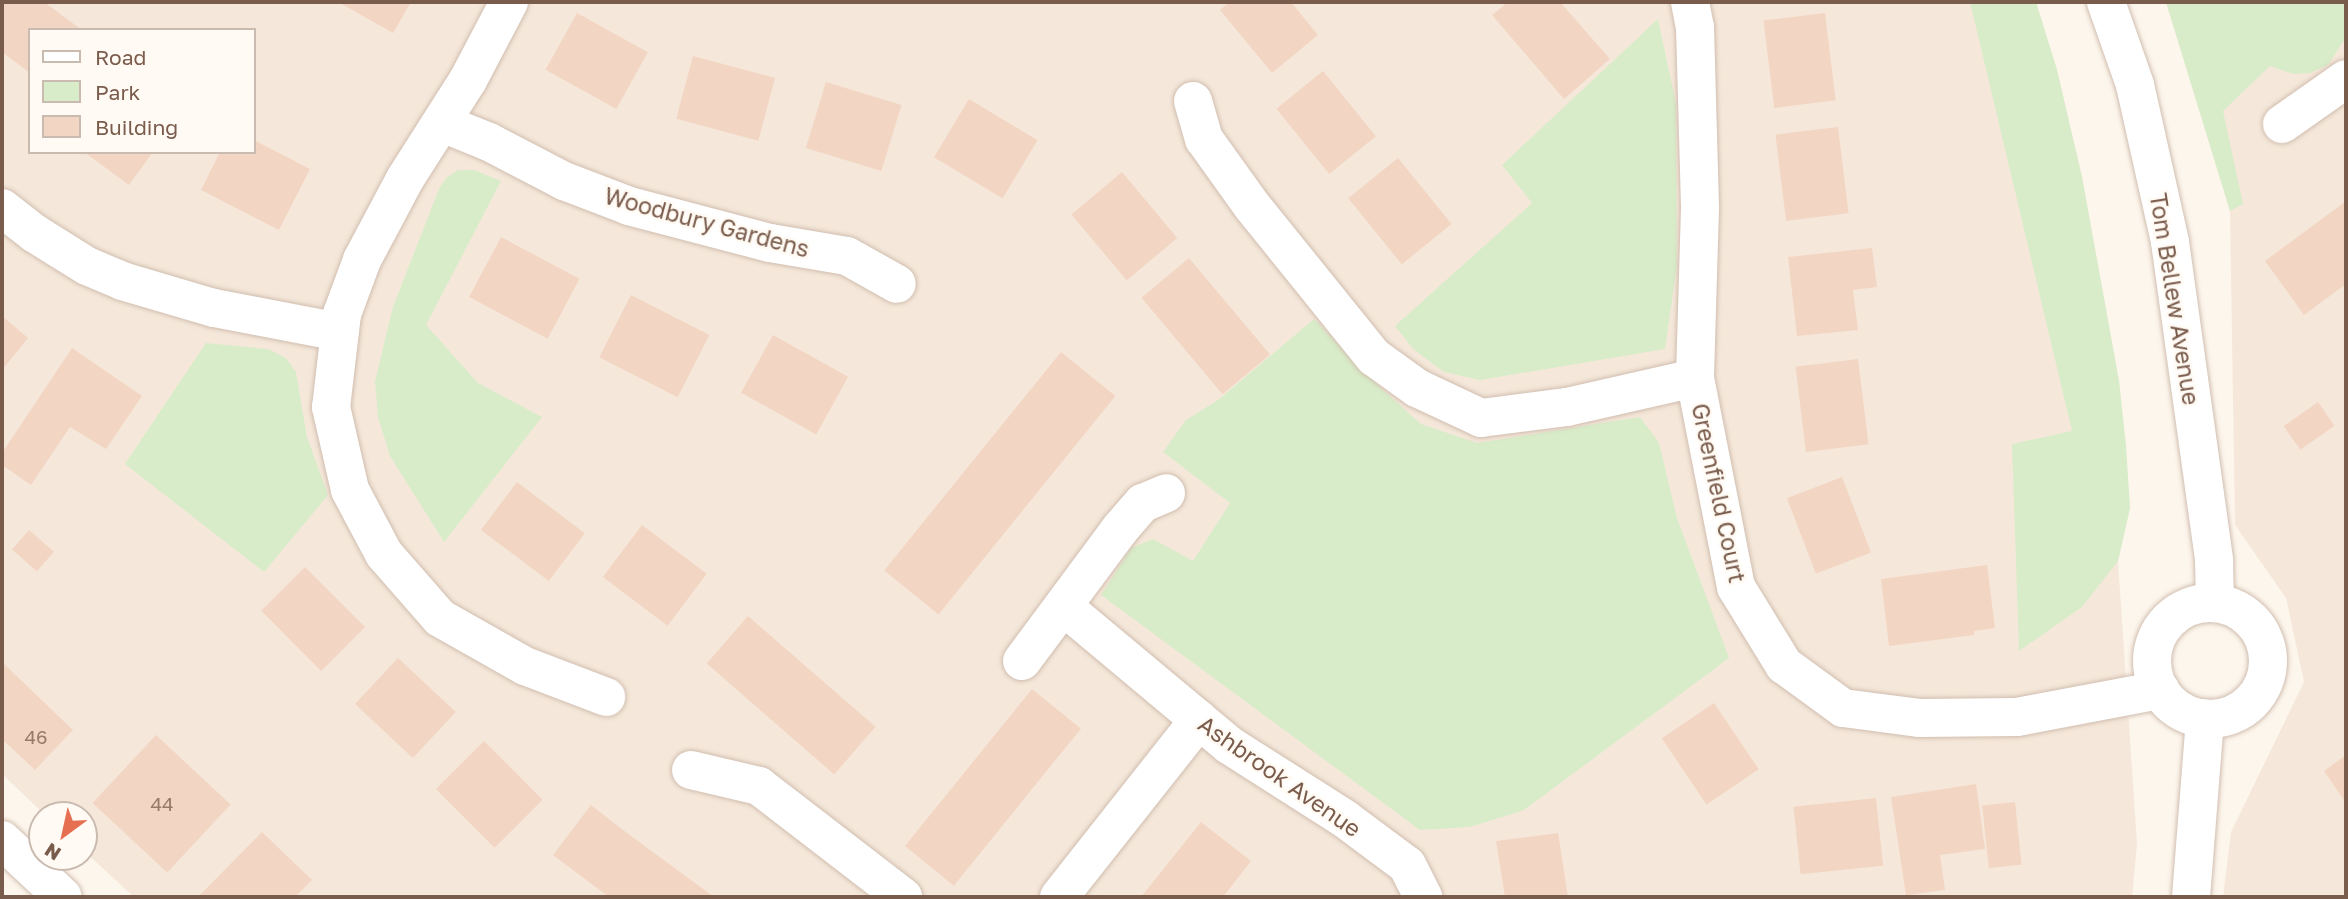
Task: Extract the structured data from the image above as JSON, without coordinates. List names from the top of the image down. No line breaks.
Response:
{"streets":{"street":["Woodbury Gardens","Tom Bellew Avenue","Greenfield Court","Ashbrook Avenue"]},"crossings":[["Tom Bellew Avenue","Greenfield Court"]],"house_numbers":["46","44"],"legend":["Road","Park","Building"],"north":"bottom left"}
